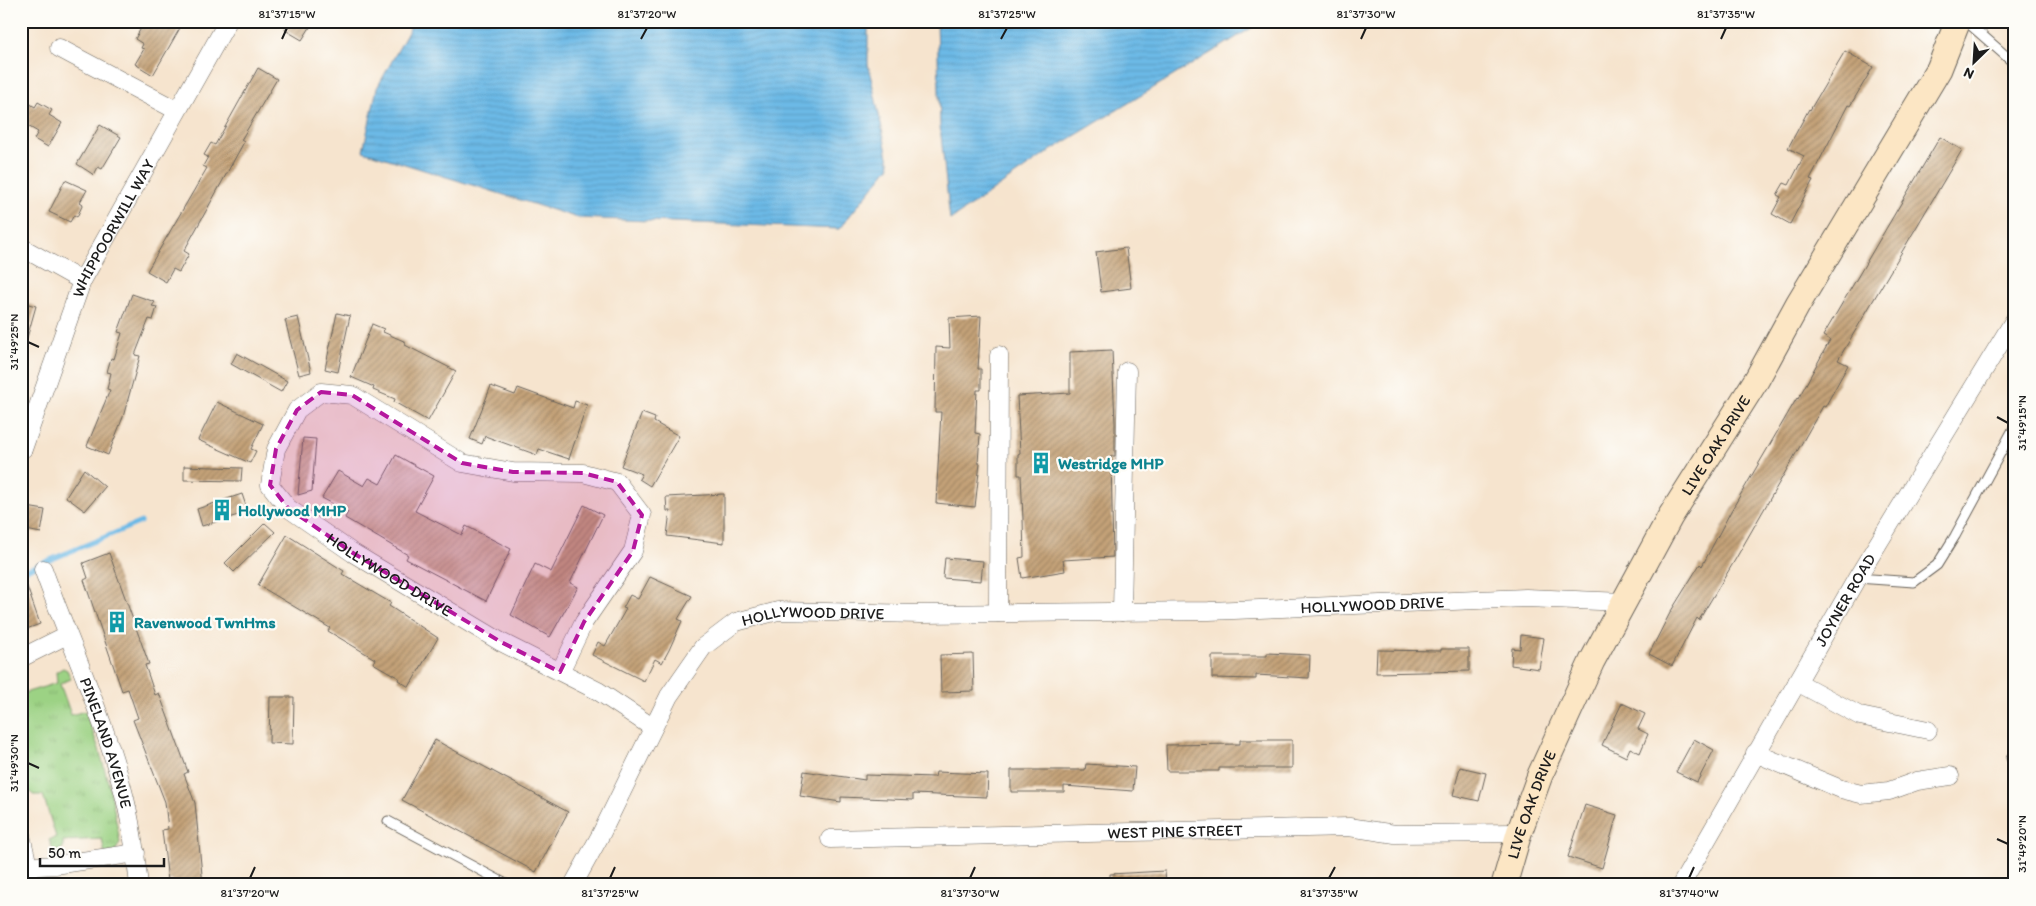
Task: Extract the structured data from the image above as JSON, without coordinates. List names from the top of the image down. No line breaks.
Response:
{"streets":{"street":["WHIPPOORWILL WAY","LIVE OAK DRIVE","HOLLYWOOD DRIVE","JOYNER ROAD","PINELAND AVENUE","WEST PINE STREET"]},"crossings":[["LIVE OAK DRIVE","HOLLYWOOD DRIVE"],["LIVE OAK DRIVE","WEST PINE STREET"]],"places":{"building":["Westridge MHP","Hollywood MHP","Ravenwood TwnHms"]},"scale_bar":"50 m","north":"bottom left","coordinates":["81°37'15\"W","81°37'20\"W","81°37'25\"W","81°37'30\"W","81°37'35\"W","31°49'25\"N","31°49'15\"N","31°49'30\"N","31°49'20\"N","81°37'40\"W"]}
